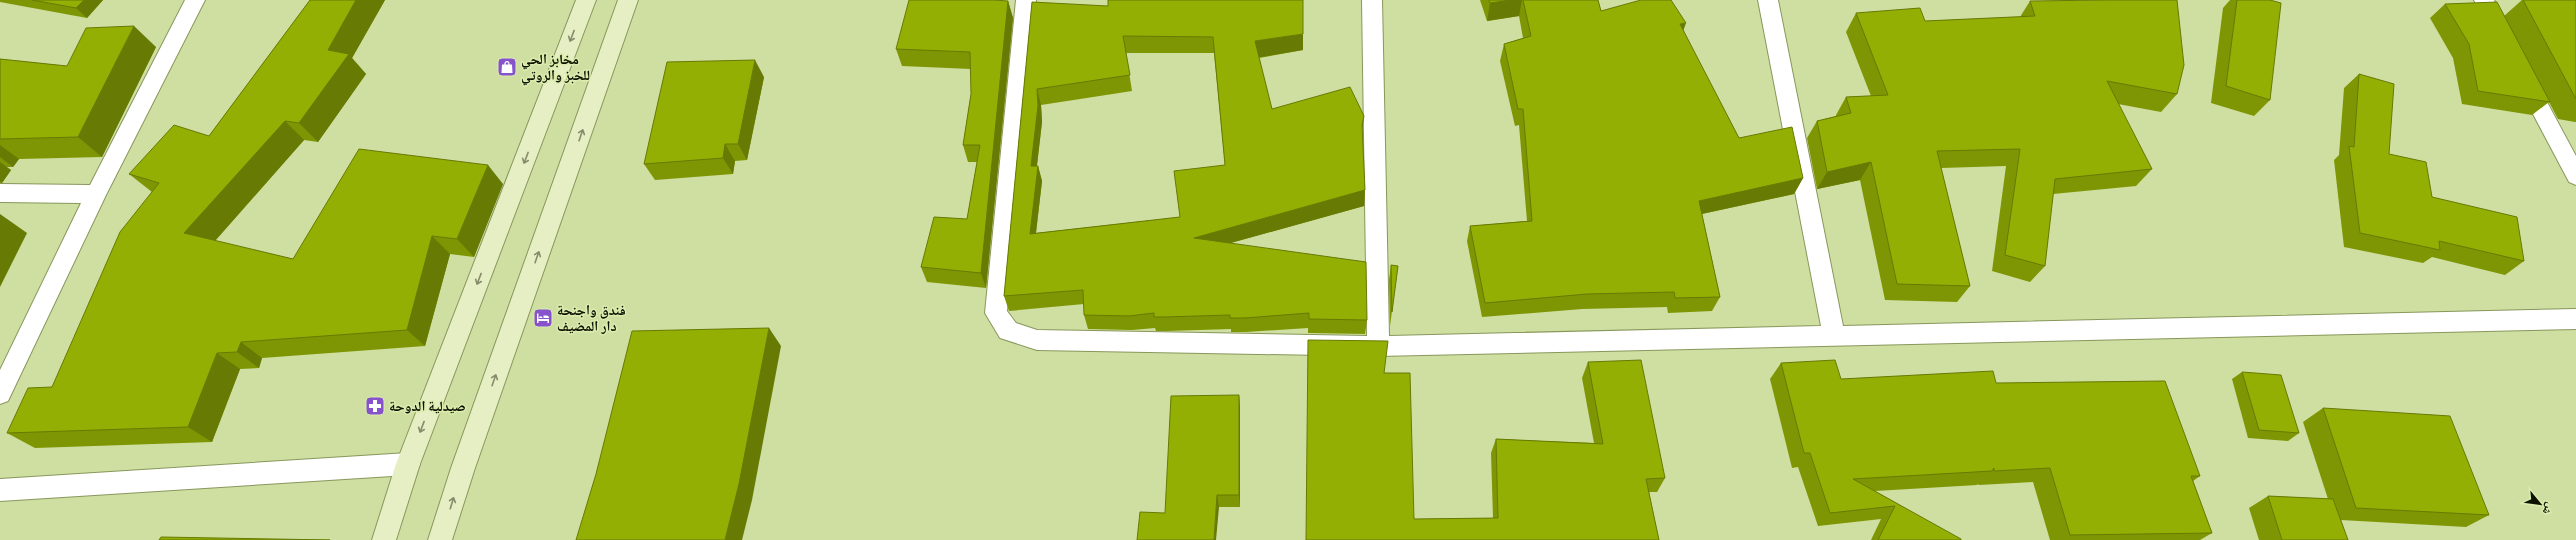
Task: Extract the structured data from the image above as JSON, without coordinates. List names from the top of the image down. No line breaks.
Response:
{"places":{"shop":["مخابز الحي للخبز والروتي"],"hotel":["فندق واجنحة دار المضيف"],"pharmacy":["صيدلية الدوحة"]},"north":"bottom right"}
